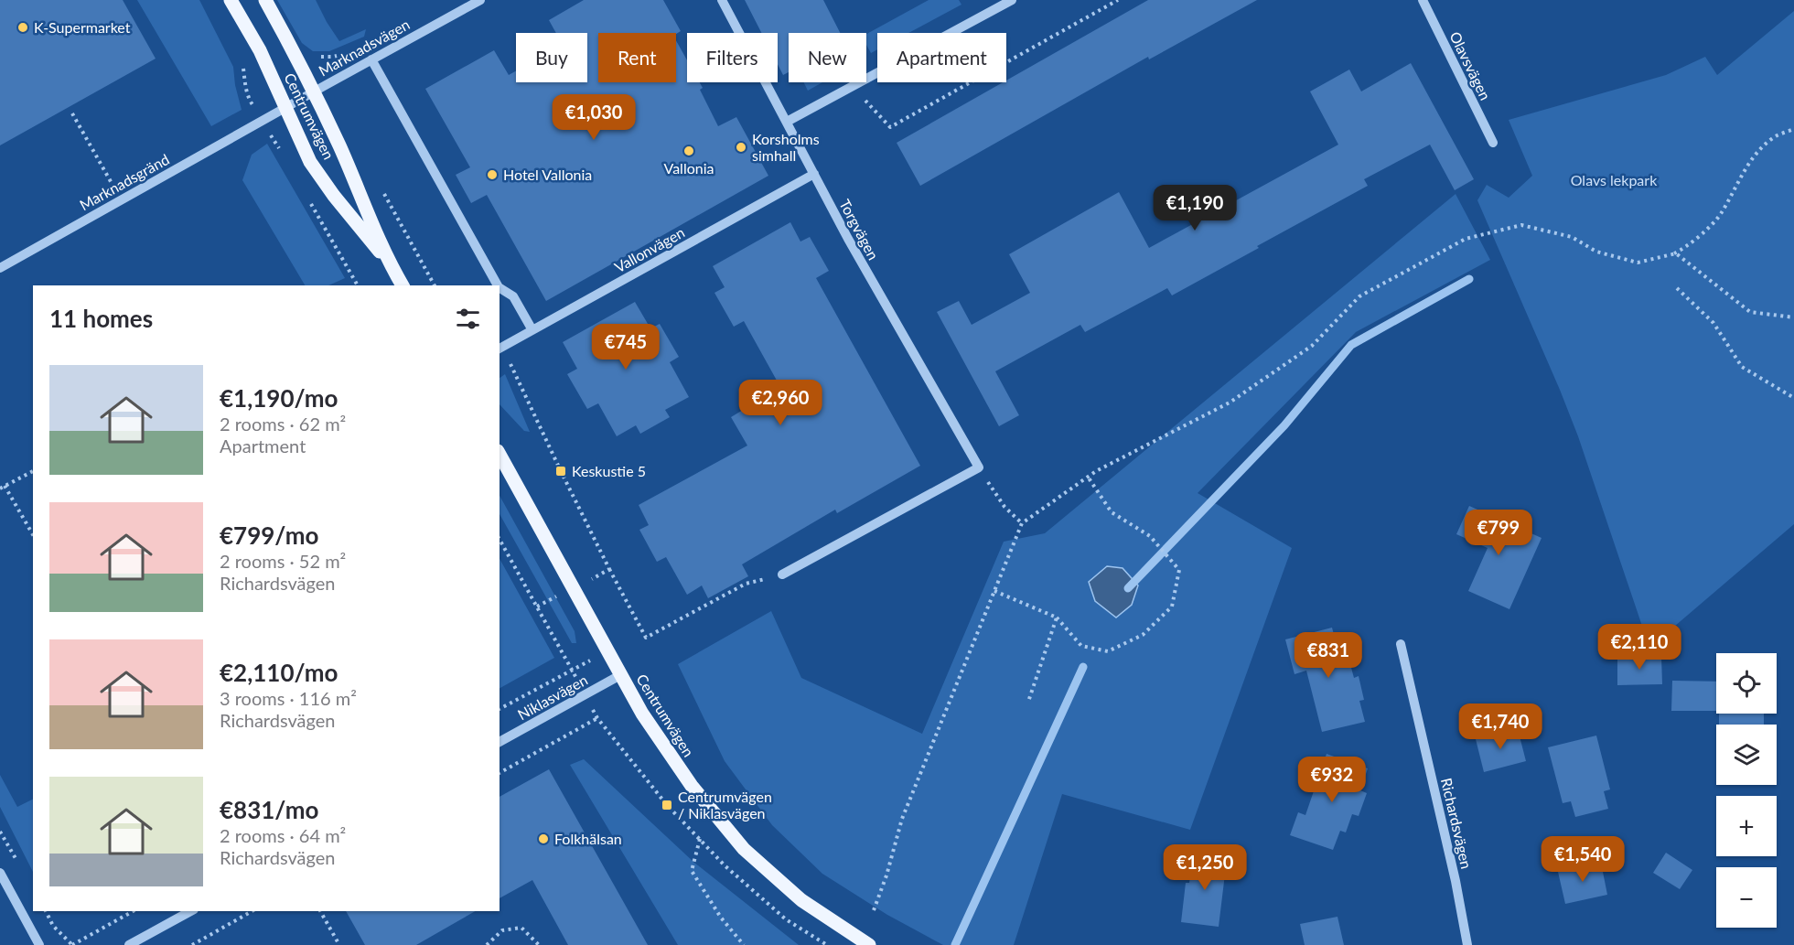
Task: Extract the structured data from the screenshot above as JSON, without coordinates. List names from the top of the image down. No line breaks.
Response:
{"streets":{"main road":["Centrumvägen"],"street":["Marknadsvägen","Olavsvägen","Marknadsgränd","Torgvägen","Vallonvägen","Niklasvägen","Richardsvägen"]},"crossings":[["Marknadsvägen","Centrumvägen"],["Marknadsvägen","Marknadsgränd"],["Centrumvägen","Niklasvägen"],["Torgvägen","Vallonvägen"]],"parks":["Olavs lekpark"],"places":{"other":["K-Supermarket","Korsholms simhall","Vallonia","Hotel Vallonia","Folkhälsan"],"transit":["Keskustie 5","Centrumvägen / Niklasvägen"]},"page":{"chip":["Buy","Rent","Filters","New","Apartment"],"price":["€1,030","€1,190","€745","€2,960","€799","€2,110","€831","€1,740","€932","€1,540","€1,250"],"heading":"11 homes","list":[{"name":"€1,190/mo","note":"2 rooms · 62 m² · Apartment"},{"name":"€799/mo","note":"2 rooms · 52 m² · Richardsvägen"},{"name":"€2,110/mo","note":"3 rooms · 116 m² · Richardsvägen"},{"name":"€831/mo","note":"2 rooms · 64 m² · Richardsvägen"}],"map_buttons":["+","−"]}}
